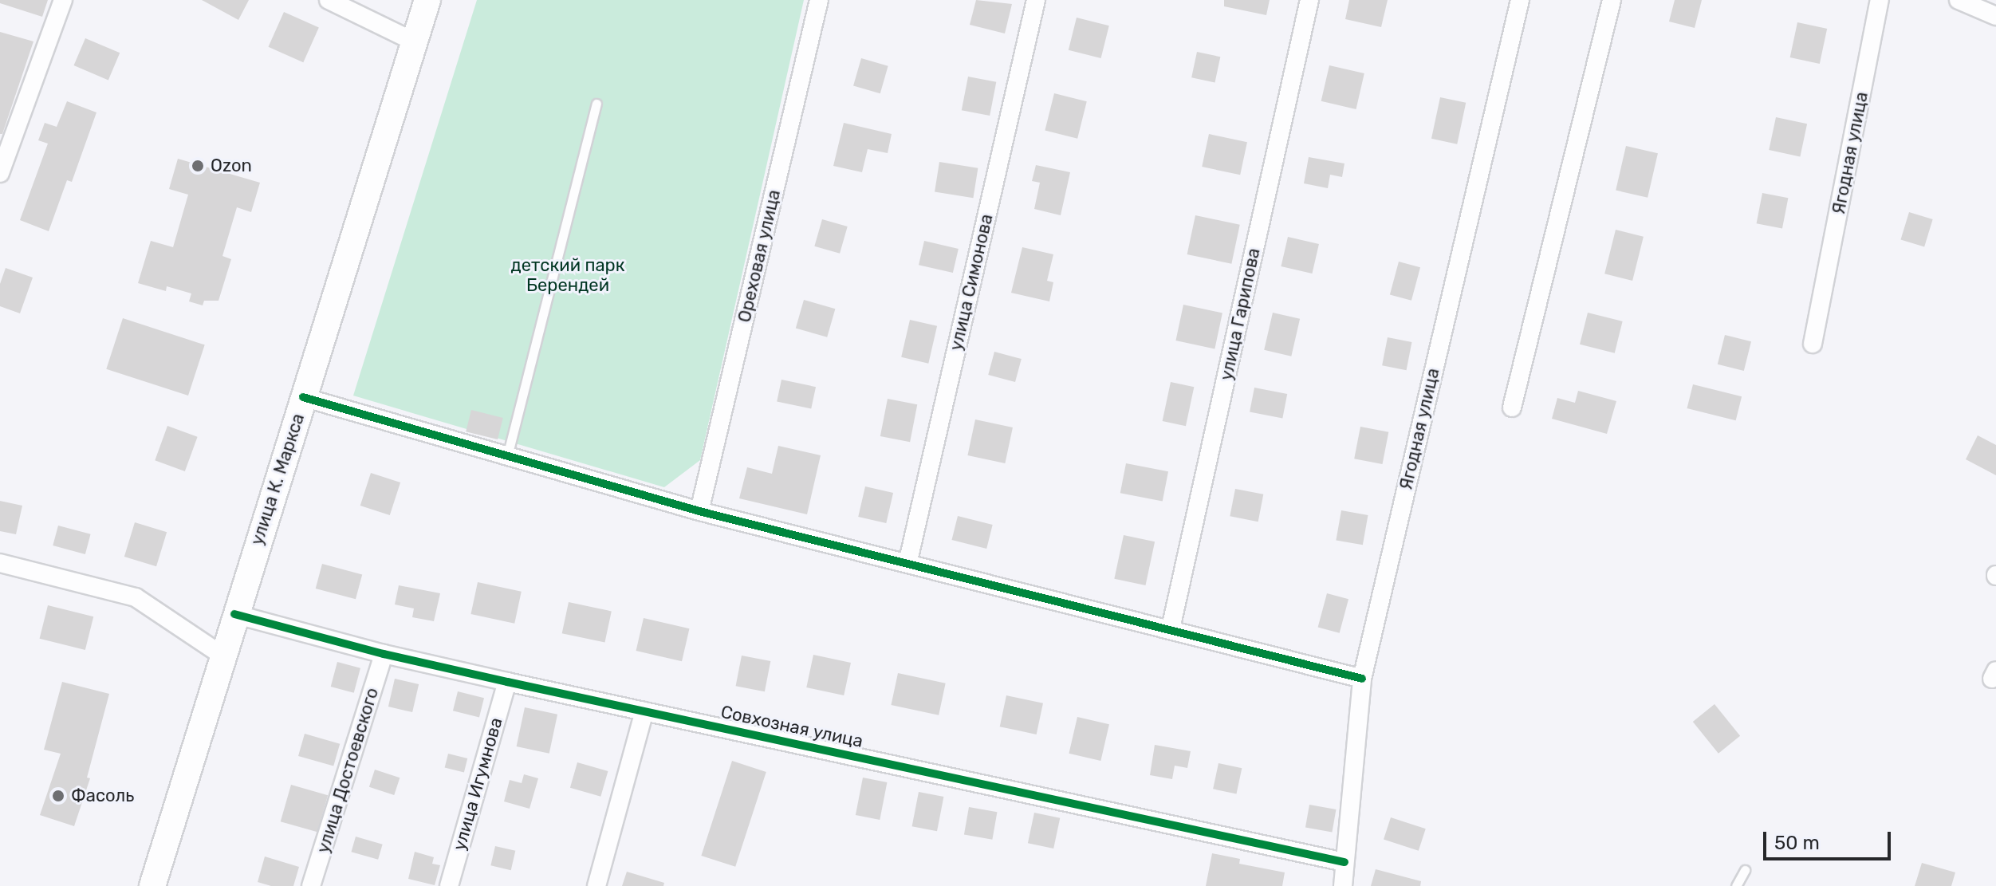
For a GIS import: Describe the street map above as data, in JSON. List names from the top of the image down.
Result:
{
  "streets": {
    "main road": ["улица К. Маркса"],
    "street": [
      "Ягодная улица",
      "Ореховая улица",
      "улица Симонова",
      "улица Гарипова",
      "Совхозная улица",
      "улица Достоевского",
      "улица Игумнова"
    ]
  },
  "crossings": [
    ["Ягодная улица", "Совхозная улица"],
    ["улица К. Маркса", "Совхозная улица"],
    ["Совхозная улица", "улица Достоевского"],
    ["Совхозная улица", "улица Игумнова"]
  ],
  "parks": ["детский парк Берендей"],
  "places": ["Ozon", "Фасоль"],
  "scale_bar": "50 m"
}
